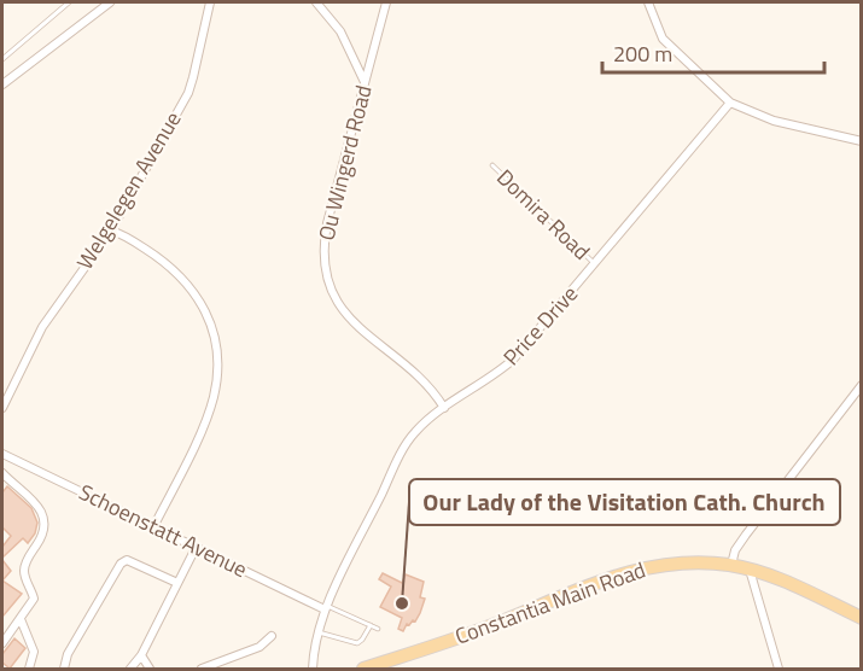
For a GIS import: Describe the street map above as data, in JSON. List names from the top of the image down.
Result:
{
  "streets": {
    "main road": ["Constantia Main Road"],
    "street": [
      "Ou Wingerd Road",
      "Welgelegen Avenue",
      "Price Drive",
      "Schoenstatt Avenue"
    ],
    "lane": ["Domira Road"]
  },
  "crossings": [
    ["Ou Wingerd Road", "Price Drive"],
    ["Domira Road", "Price Drive"],
    ["Price Drive", "Schoenstatt Avenue"]
  ],
  "places": ["Our Lady of the Visitation Cath. Church"],
  "scale_bar": "200 m"
}
